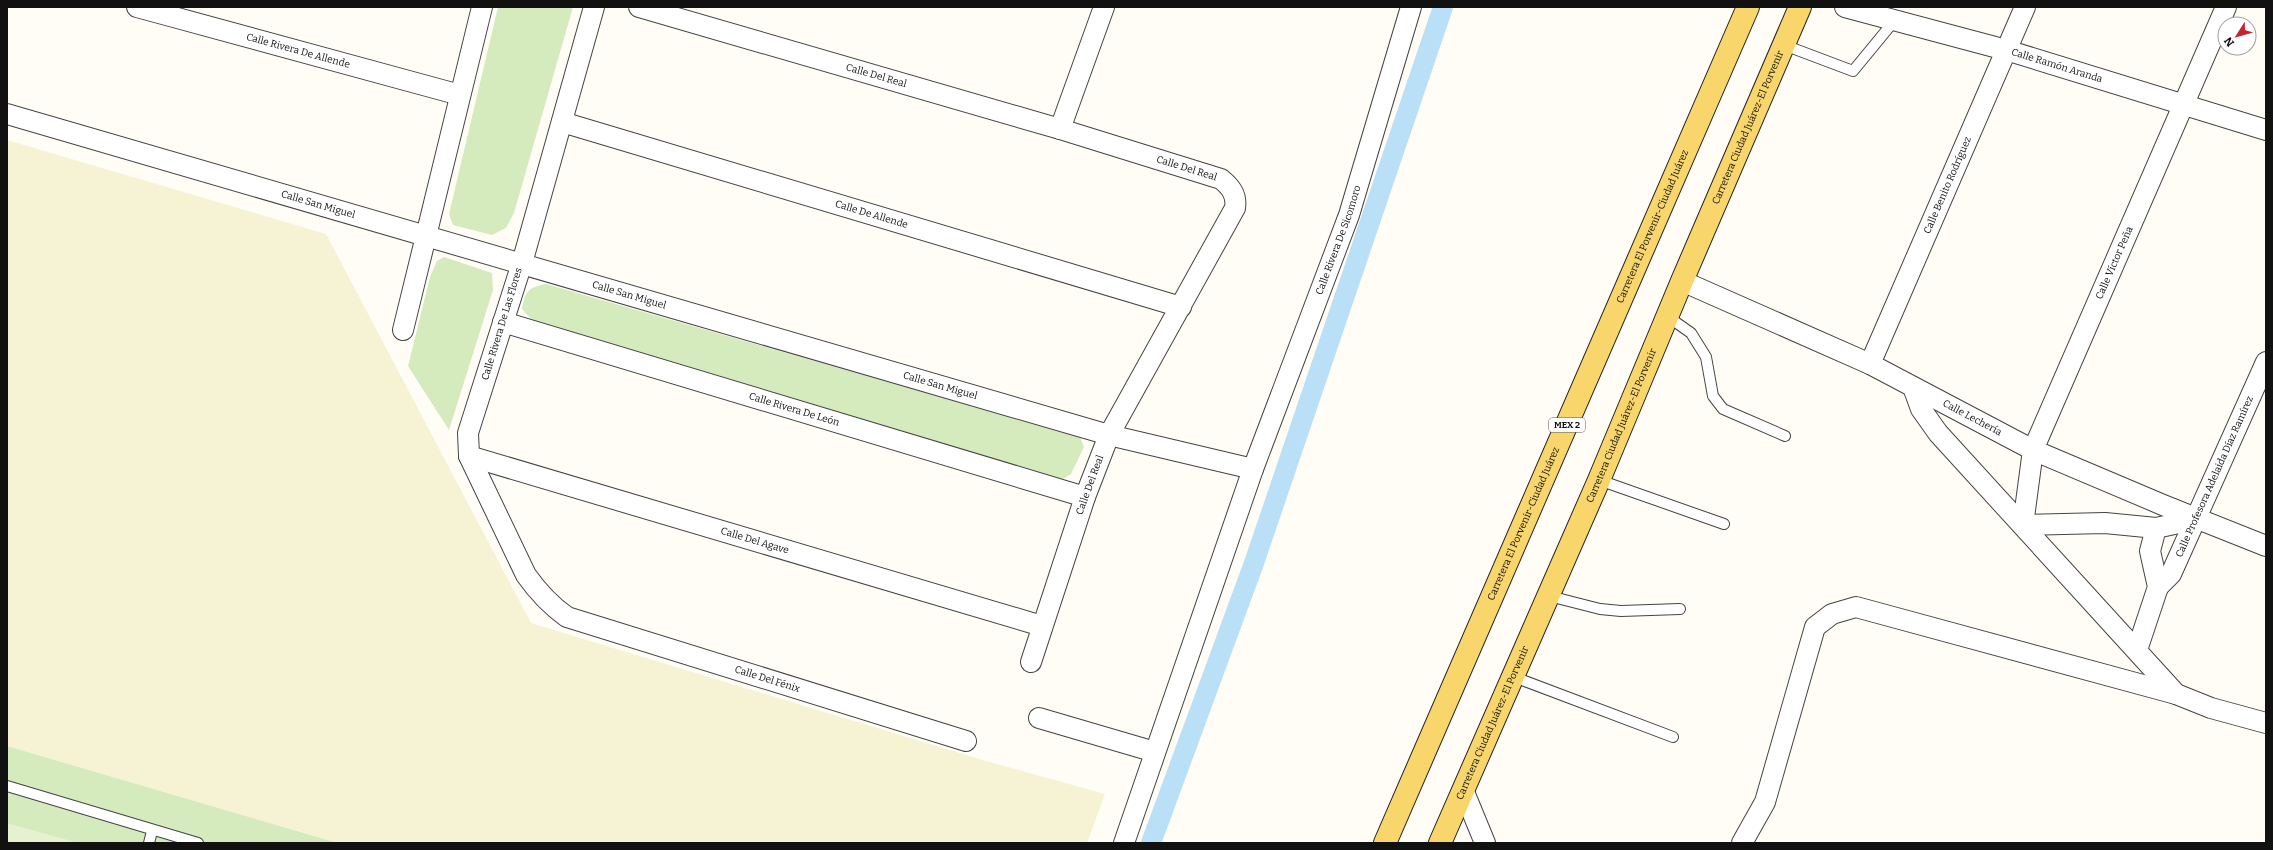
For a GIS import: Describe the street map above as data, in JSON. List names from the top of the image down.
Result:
{
  "streets": {
    "main road": ["Carretera Ciudad Juárez-El Porvenir", "Carretera El Porvenir-Ciudad Juárez", "MEX 2"],
    "street": [
      "Calle Rivera De Allende",
      "Calle Ramón Aranda",
      "Calle Del Real",
      "Calle Benito Rodríguez",
      "Calle San Miguel",
      "Calle De Allende",
      "Calle Rivera De Sicomoro",
      "Calle Víctor Peña",
      "Calle Rivera De Las Flores",
      "Calle Rivera De León",
      "Calle Lechería",
      "Calle Profesora Adelaida Díaz Ramírez",
      "Calle Del Agave",
      "Calle Del Fénix"
    ]
  },
  "crossings": [
    ["Calle Ramón Aranda", "Calle Benito Rodríguez"],
    ["Calle Ramón Aranda", "Calle Víctor Peña"],
    ["Calle Del Real", "Calle San Miguel"],
    ["Calle Del Real", "Calle De Allende"],
    ["Calle Del Real", "Calle Rivera De León"],
    ["Calle Del Real", "Calle Del Agave"],
    ["Carretera Ciudad Juárez-El Porvenir", "Calle Lechería"],
    ["Calle Benito Rodríguez", "Calle Lechería"],
    ["Calle San Miguel", "Calle Rivera De Sicomoro"],
    ["Calle San Miguel", "Calle Rivera De Las Flores"],
    ["Calle De Allende", "Calle Rivera De Las Flores"],
    ["Calle Víctor Peña", "Calle Lechería"],
    ["Calle Rivera De Las Flores", "Calle Rivera De León"],
    ["Calle Rivera De Las Flores", "Calle Del Agave"],
    ["Calle Rivera De Las Flores", "Calle Del Fénix"],
    ["Calle Lechería", "Calle Profesora Adelaida Díaz Ramírez"]
  ],
  "north": "bottom left"
}
